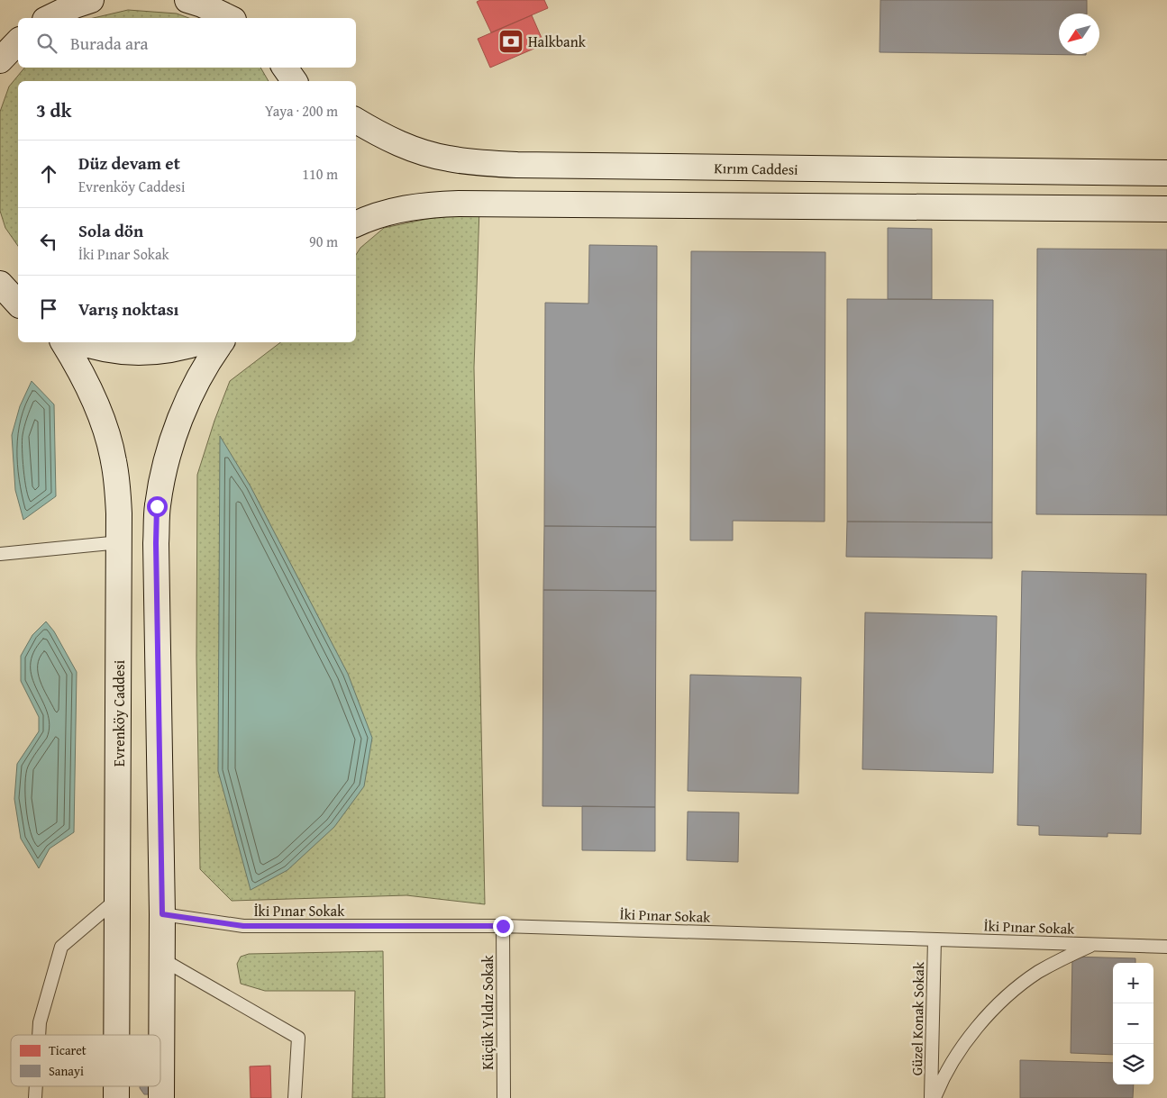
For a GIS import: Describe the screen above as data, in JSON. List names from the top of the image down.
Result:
{
  "streets": {
    "main road": ["Kırım Caddesi", "Evrenköy Caddesi"],
    "lane": ["İki Pınar Sokak", "Küçük Yıldız Sokak", "Güzel Konak Sokak"]
  },
  "crossings": [
    ["İki Pınar Sokak", "Küçük Yıldız Sokak"],
    ["İki Pınar Sokak", "Güzel Konak Sokak"]
  ],
  "places": {
    "bank": ["Halkbank"]
  },
  "legend": ["Ticaret", "Sanayi"],
  "north": "bottom left",
  "page": {
    "search": "Burada ara",
    "heading": ["3 dk", "Yaya · 200 m"],
    "list": [
      ["Düz devam et", "Evrenköy Caddesi", "110 m"],
      ["Sola dön", "İki Pınar Sokak", "90 m"],
      "Varış noktası"
    ],
    "map_buttons": ["+", "−"]
  }
}
